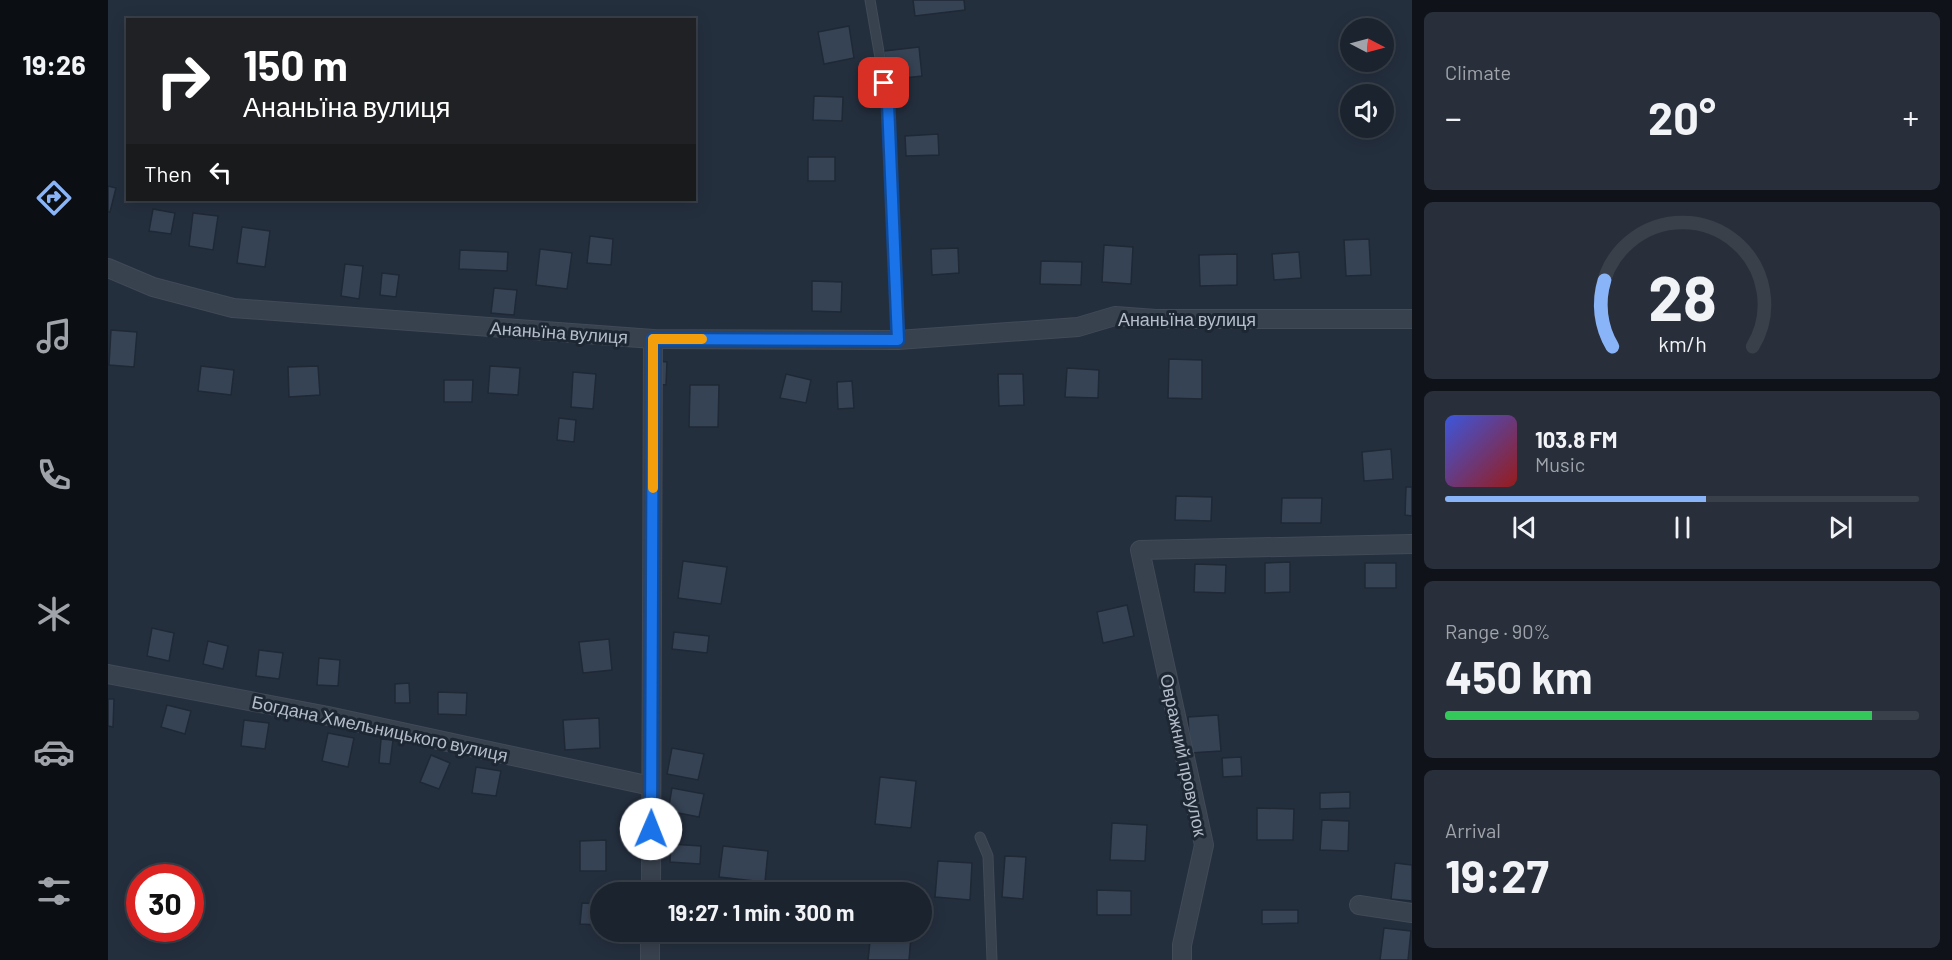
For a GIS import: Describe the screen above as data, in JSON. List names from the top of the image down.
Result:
{
  "streets": {
    "street": ["Ананьїна вулиця", "Богдана Хмельницького вулиця", "Овражний провулок"]
  },
  "north": "right",
  "page": {
    "tabs": "19:26",
    "tile": [
      "Climate",
      ["Range · 90%", "450 km"],
      ["Arrival", "19:27"]
    ],
    "turn": ["150 m", "Ананьїна вулиця"],
    "heat": ["−", "20°", "+"],
    "then": "Then",
    "song": ["103.8 FM", "Music"],
    "limit": "30",
    "trip": "19:27 · 1 min · 300 m",
    "gauge": ["28", "km/h"]
  }
}
